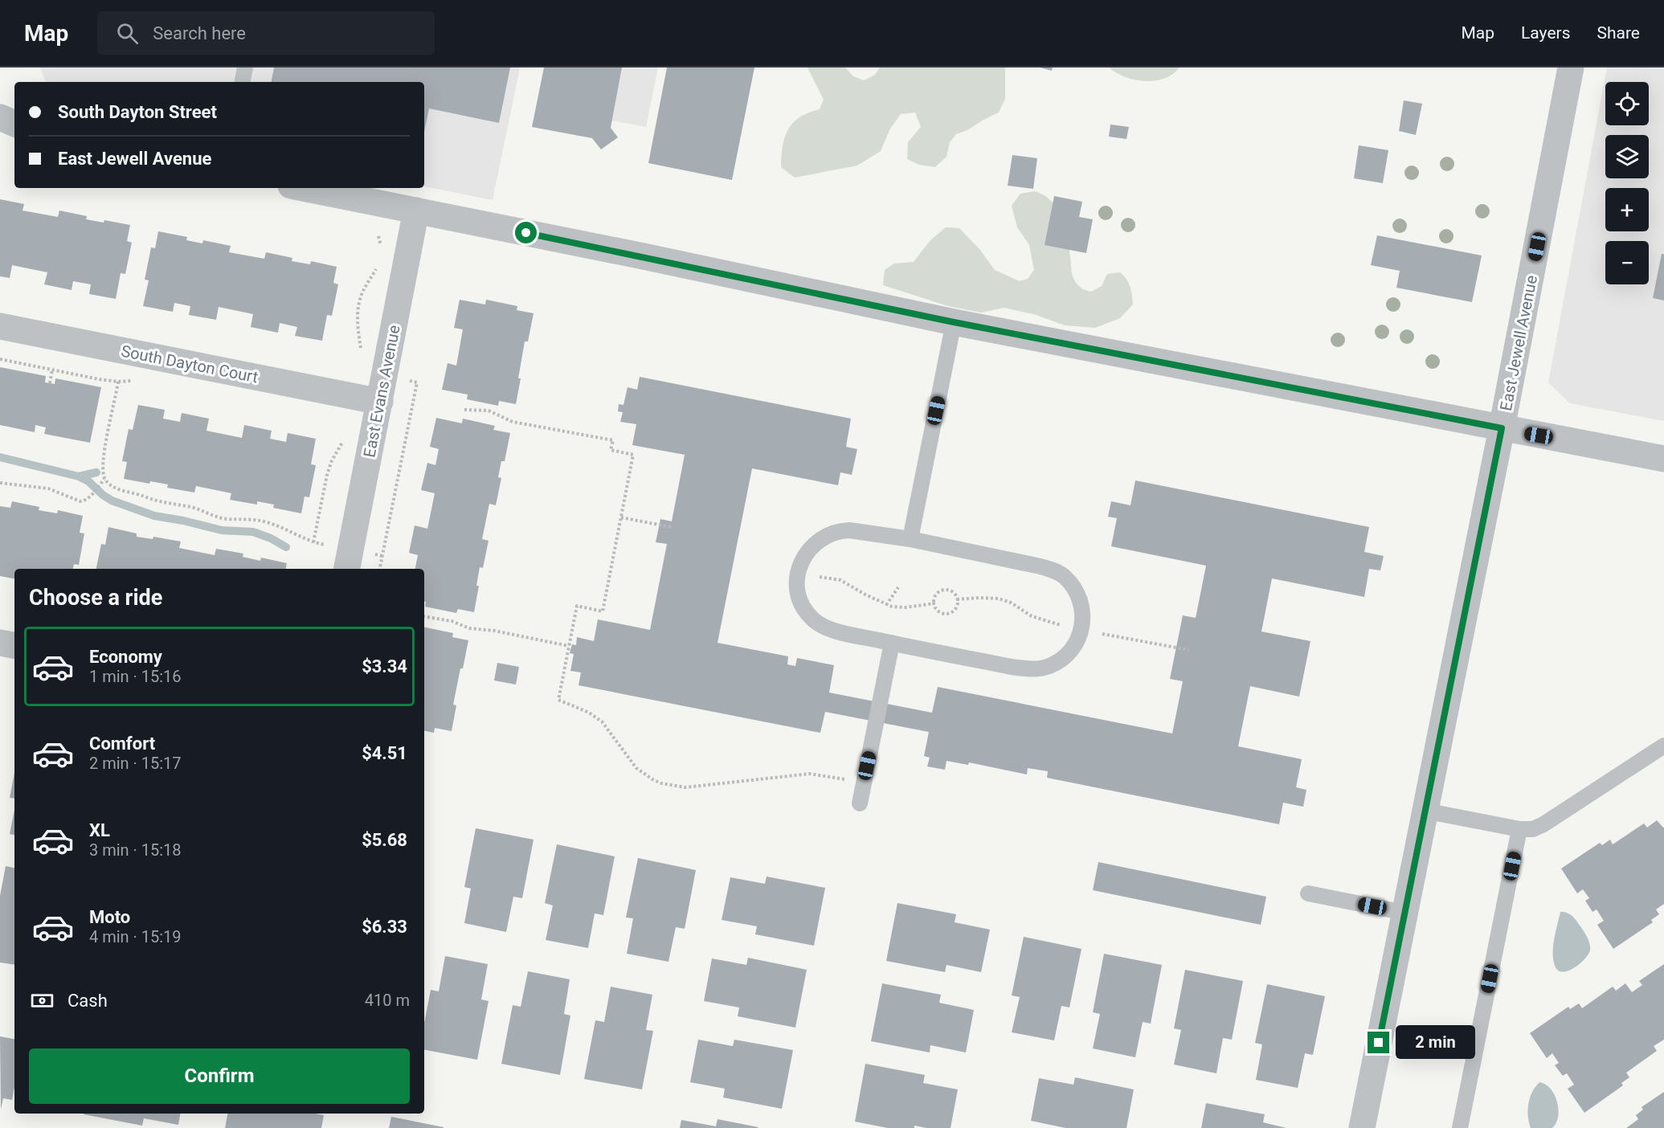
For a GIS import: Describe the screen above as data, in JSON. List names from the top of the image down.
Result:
{
  "streets": {
    "street": ["East Jewell Avenue", "South Dayton Court", "East Evans Avenue"]
  },
  "crossings": [
    ["South Dayton Court", "East Evans Avenue"]
  ],
  "page": {
    "header": "Map",
    "search": "Search here",
    "nav": ["Map", "Layers", "Share"],
    "map_buttons": ["+", "−"],
    "banner": ["South Dayton Street", "East Jewell Avenue"],
    "heading": "Choose a ride",
    "list": [
      {
        "name": "Economy",
        "note": "1 min · 15:16",
        "value": "$3.34"
      },
      {
        "name": "Comfort",
        "note": "2 min · 15:17",
        "value": "$4.51"
      },
      {
        "name": "XL",
        "note": "3 min · 15:18",
        "value": "$5.68"
      },
      {
        "name": "Moto",
        "note": "4 min · 15:19",
        "value": "$6.33"
      }
    ],
    "pay": ["Cash", "410 m"],
    "bubble": "2 min",
    "buttons": "Confirm"
  }
}
